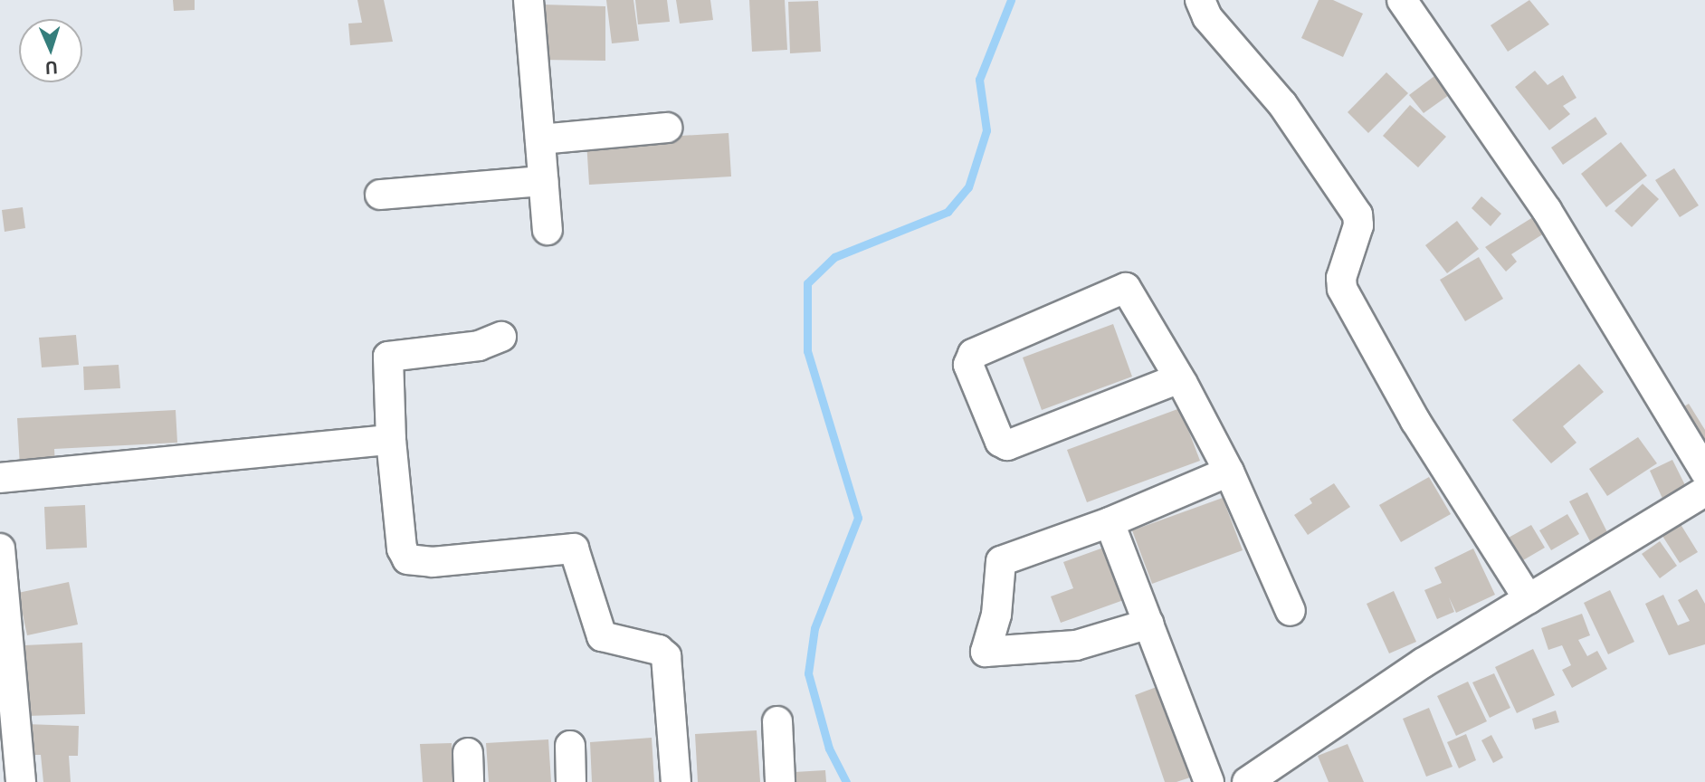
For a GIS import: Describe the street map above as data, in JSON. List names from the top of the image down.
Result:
{
  "north": "bottom"
}
